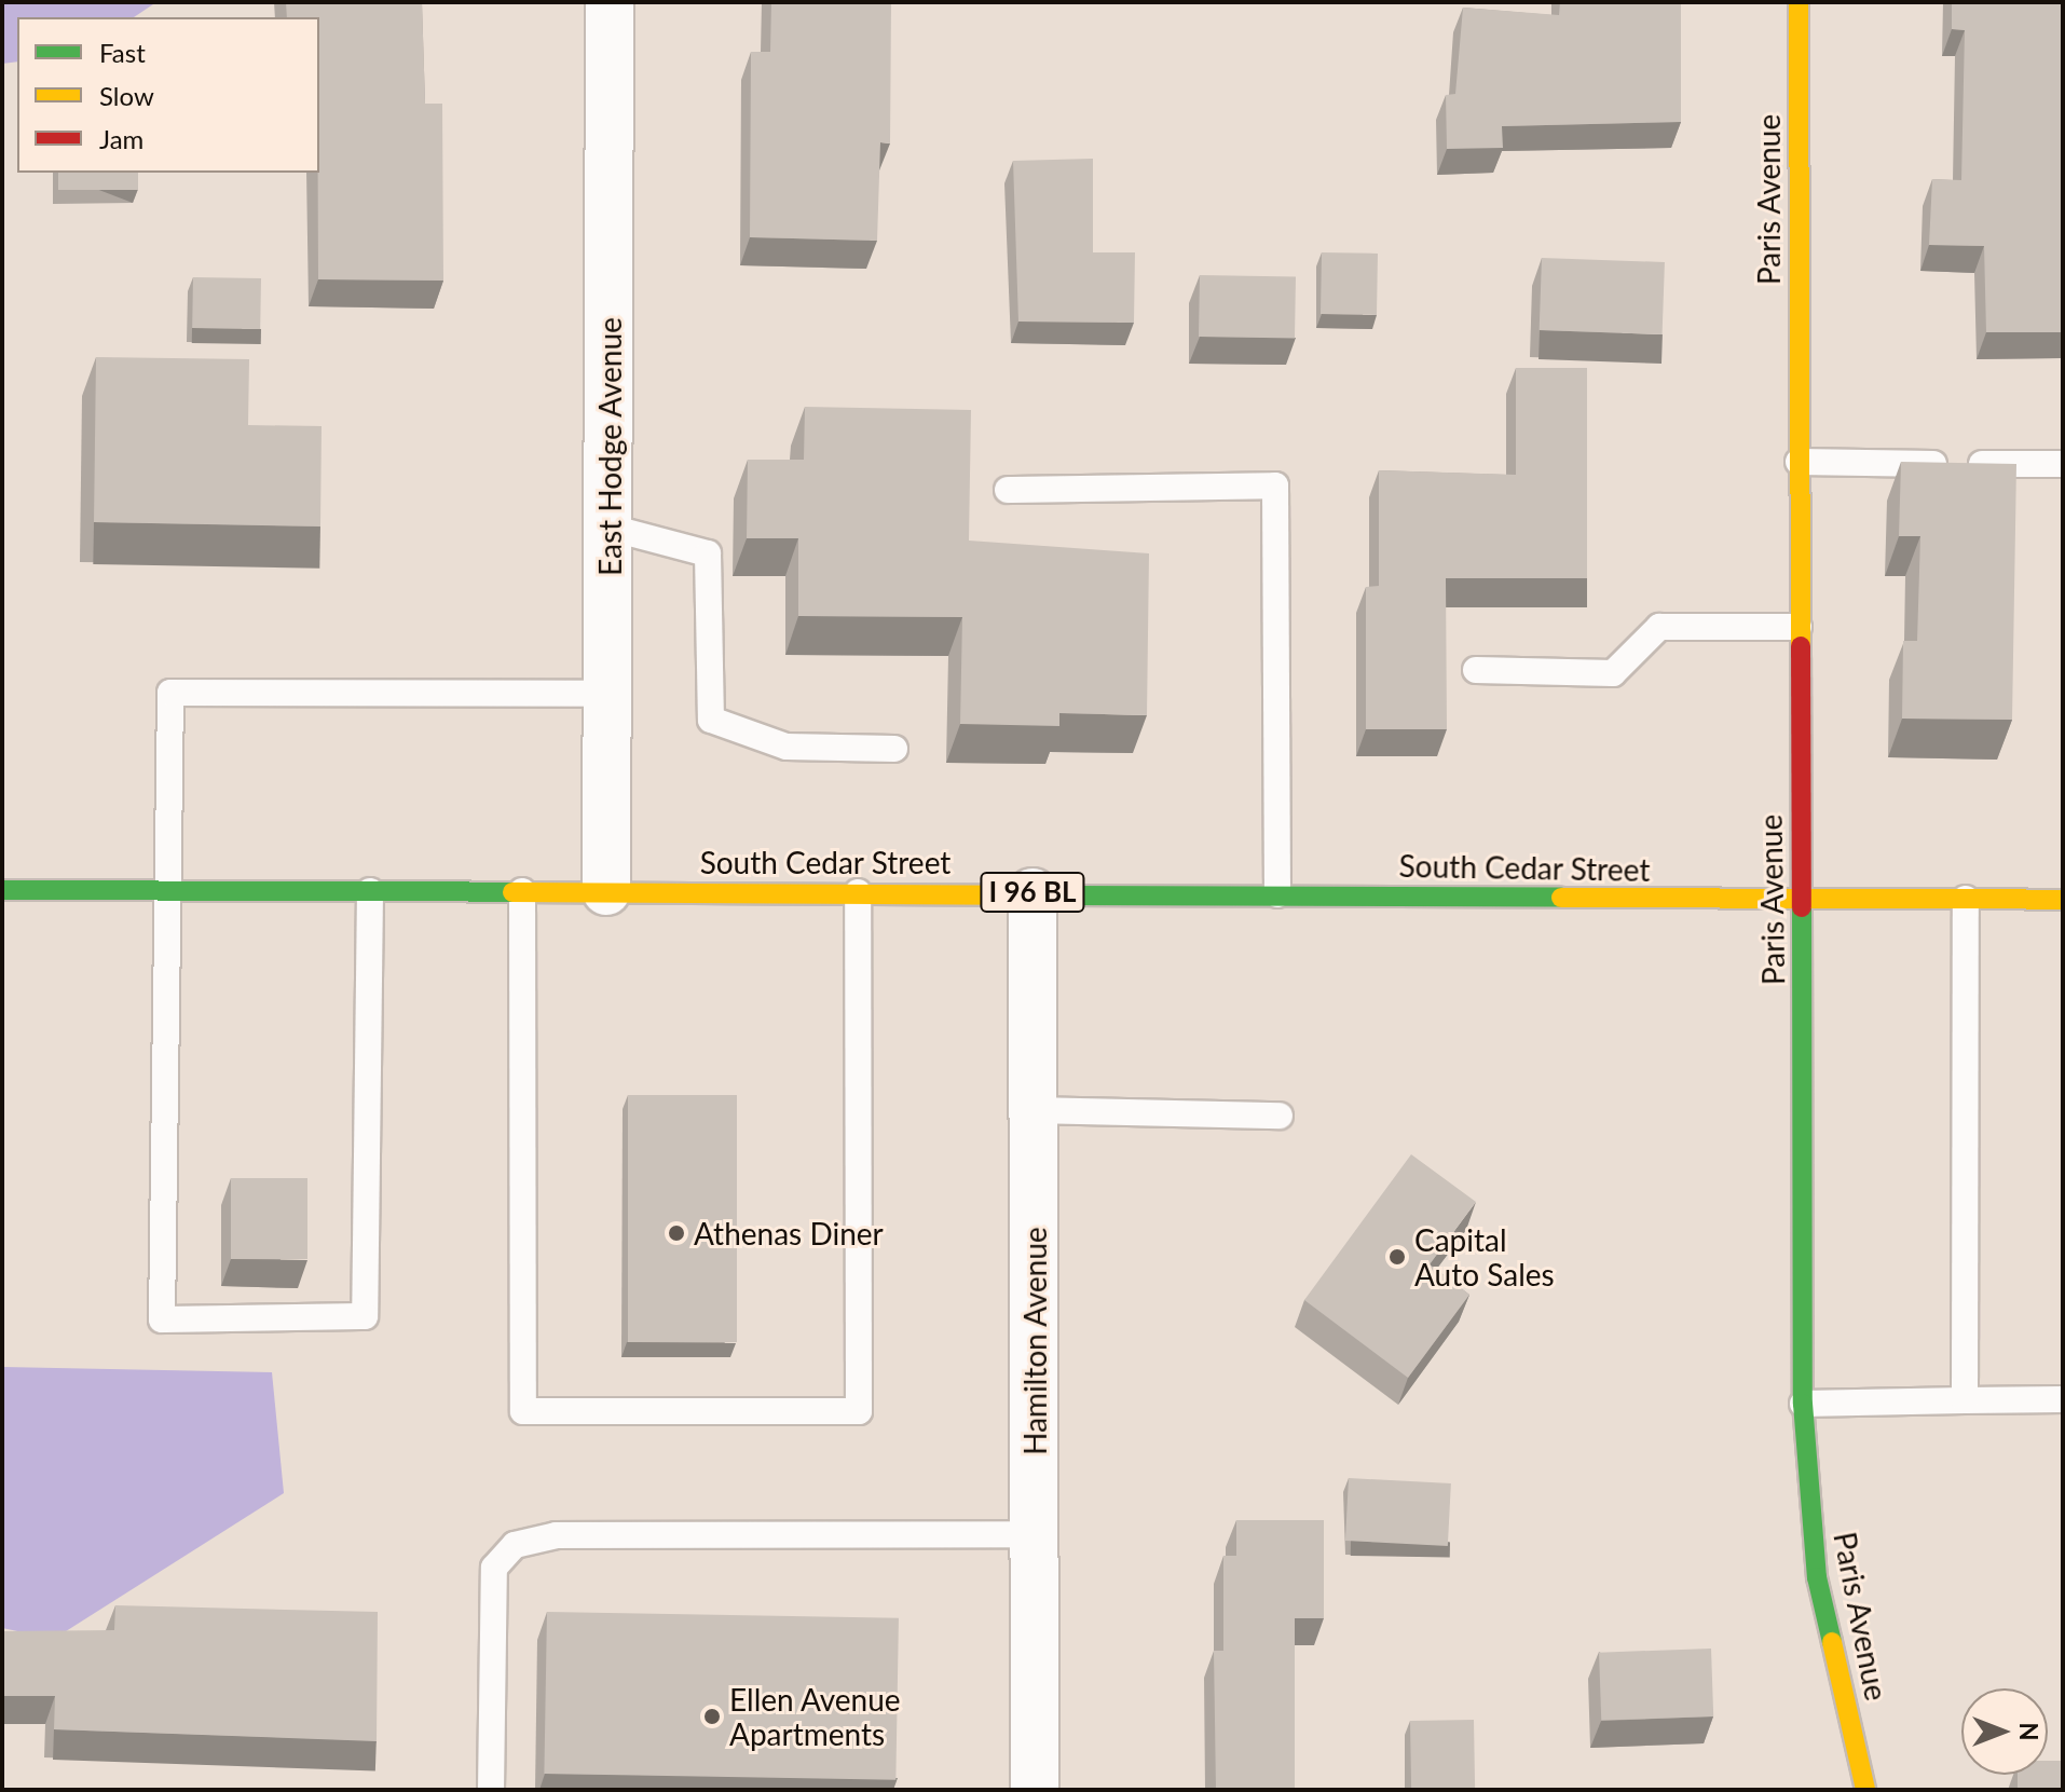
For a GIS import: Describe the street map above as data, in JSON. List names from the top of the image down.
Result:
{
  "streets": {
    "main road": ["Paris Avenue", "South Cedar Street", "I 96 BL"],
    "street": ["East Hodge Avenue", "Hamilton Avenue"]
  },
  "crossings": [
    ["Paris Avenue", "South Cedar Street"],
    ["East Hodge Avenue", "South Cedar Street"],
    ["South Cedar Street", "Hamilton Avenue"]
  ],
  "places": ["Athenas Diner", "Capital Auto Sales", "Ellen Avenue Apartments"],
  "legend": ["Fast", "Slow", "Jam"],
  "north": "right"
}
